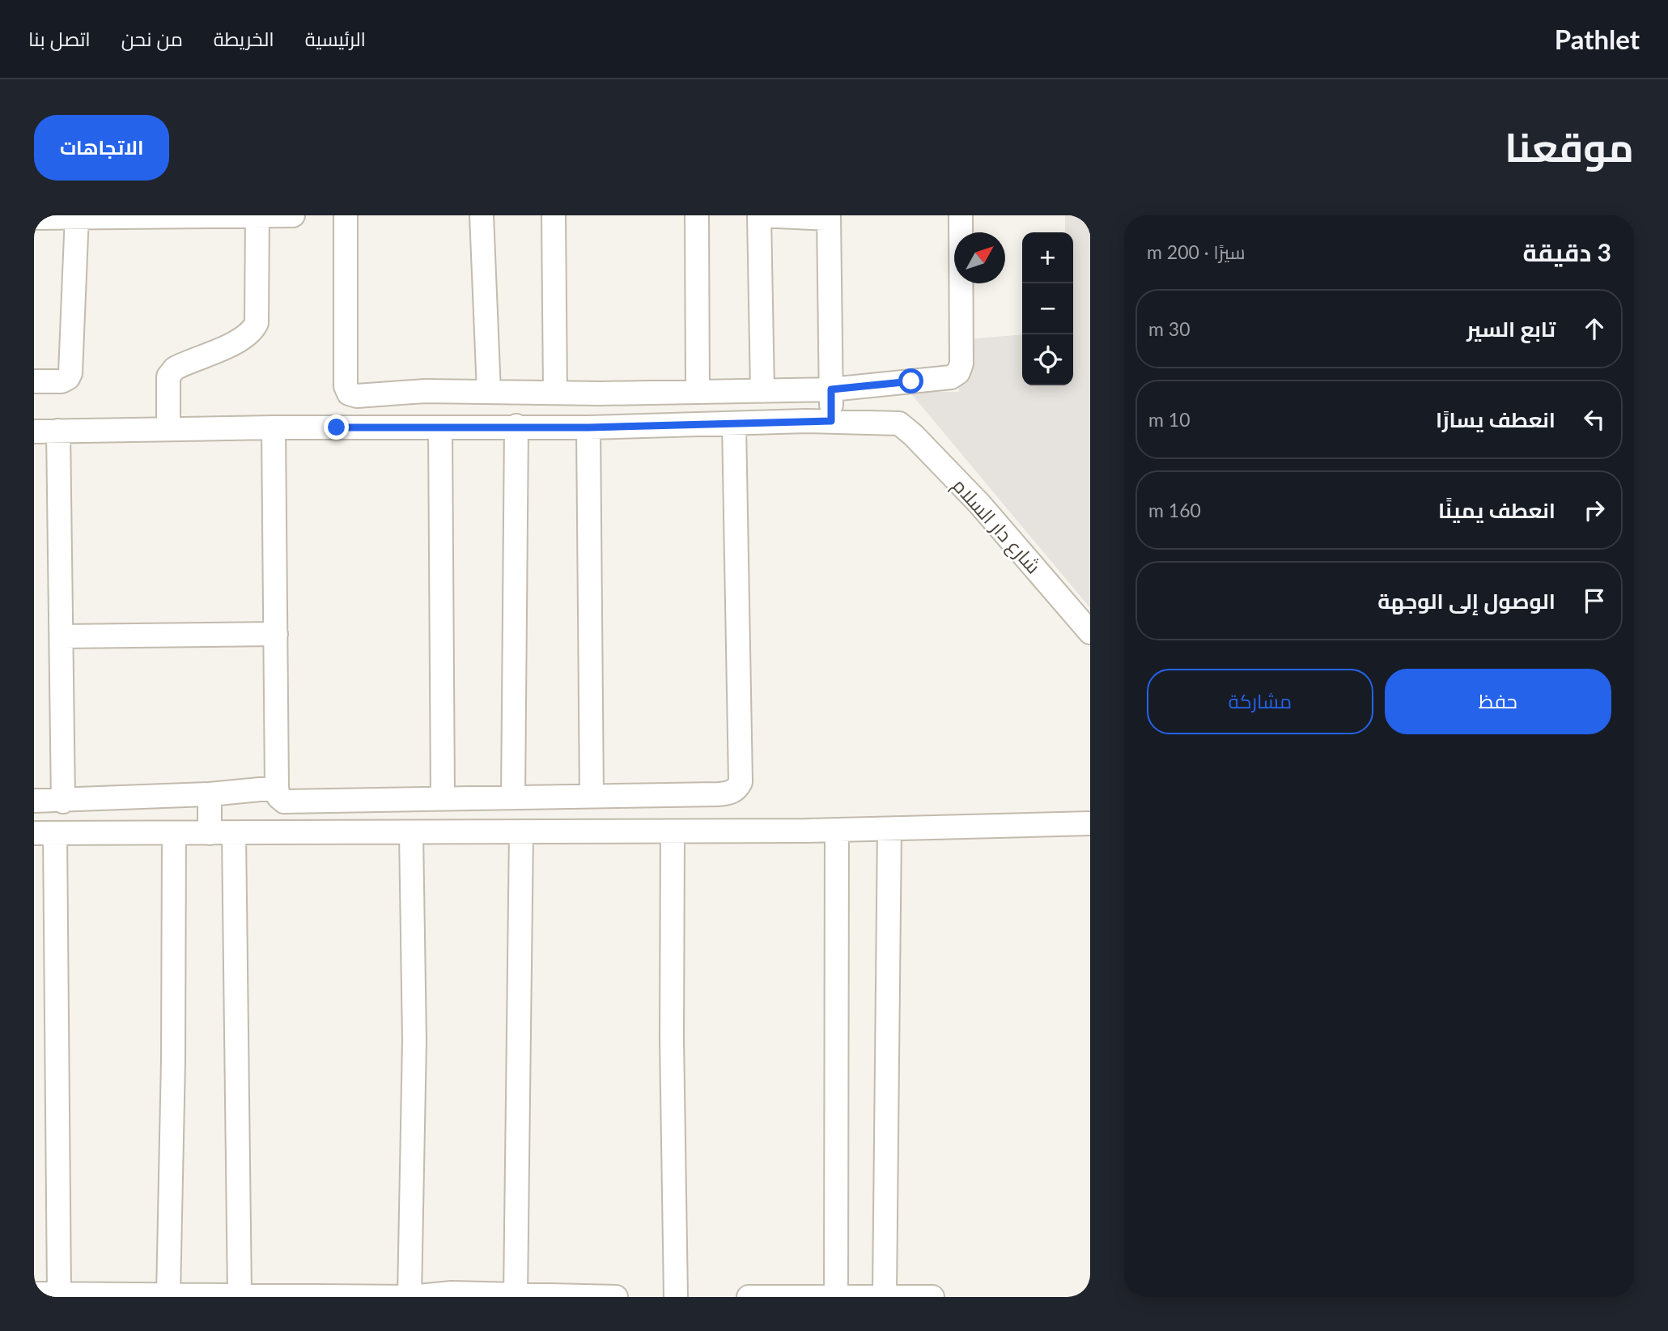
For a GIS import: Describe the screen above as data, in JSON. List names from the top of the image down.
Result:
{
  "streets": {
    "street": ["شارع دار السلام"]
  },
  "north": "top right",
  "page": {
    "header": "Pathlet",
    "nav": [
      "الرئيسية",
      "الخريطة",
      "من نحن",
      "اتصل بنا"
    ],
    "title": "موقعنا",
    "buttons": [
      "الاتجاهات",
      ["حفظ", "مشاركة"]
    ],
    "heading": ["3 دقيقة", "سيرًا · 200 m"],
    "map_buttons": ["+", "−"],
    "list": [
      ["تابع السير", "30 m"],
      ["انعطف يسارًا", "10 m"],
      ["انعطف يمينًا", "160 m"],
      "الوصول إلى الوجهة"
    ]
  }
}
